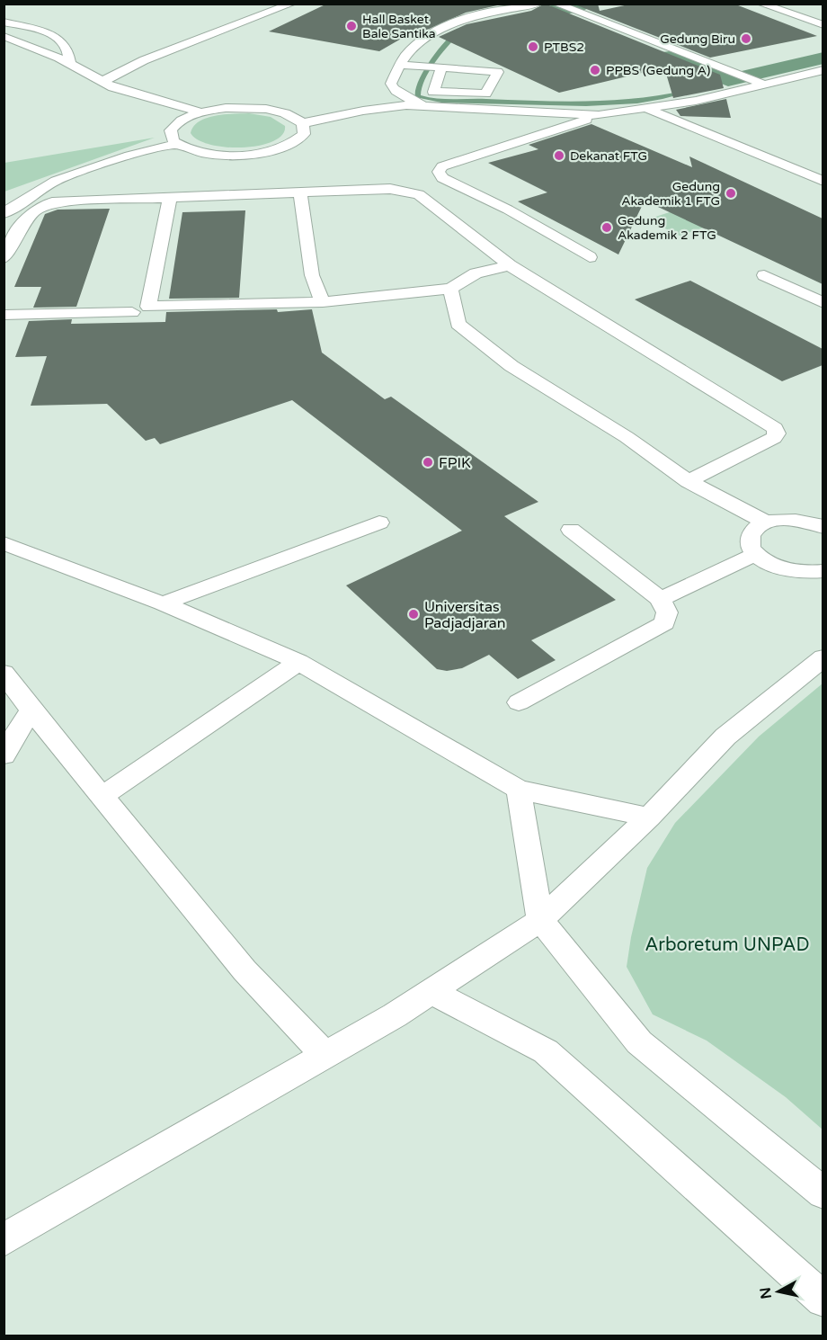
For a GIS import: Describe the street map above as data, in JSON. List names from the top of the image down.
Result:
{
  "parks": ["Arboretum UNPAD"],
  "places": [
    "Hall Basket Bale Santika",
    "Gedung Biru",
    "PTBS2",
    "PPBS (Gedung A)",
    "Dekanat FTG",
    "Gedung Akademik 1 FTG",
    "Gedung Akademik 2 FTG",
    "FPIK",
    "Universitas Padjadjaran"
  ],
  "north": "left"
}
